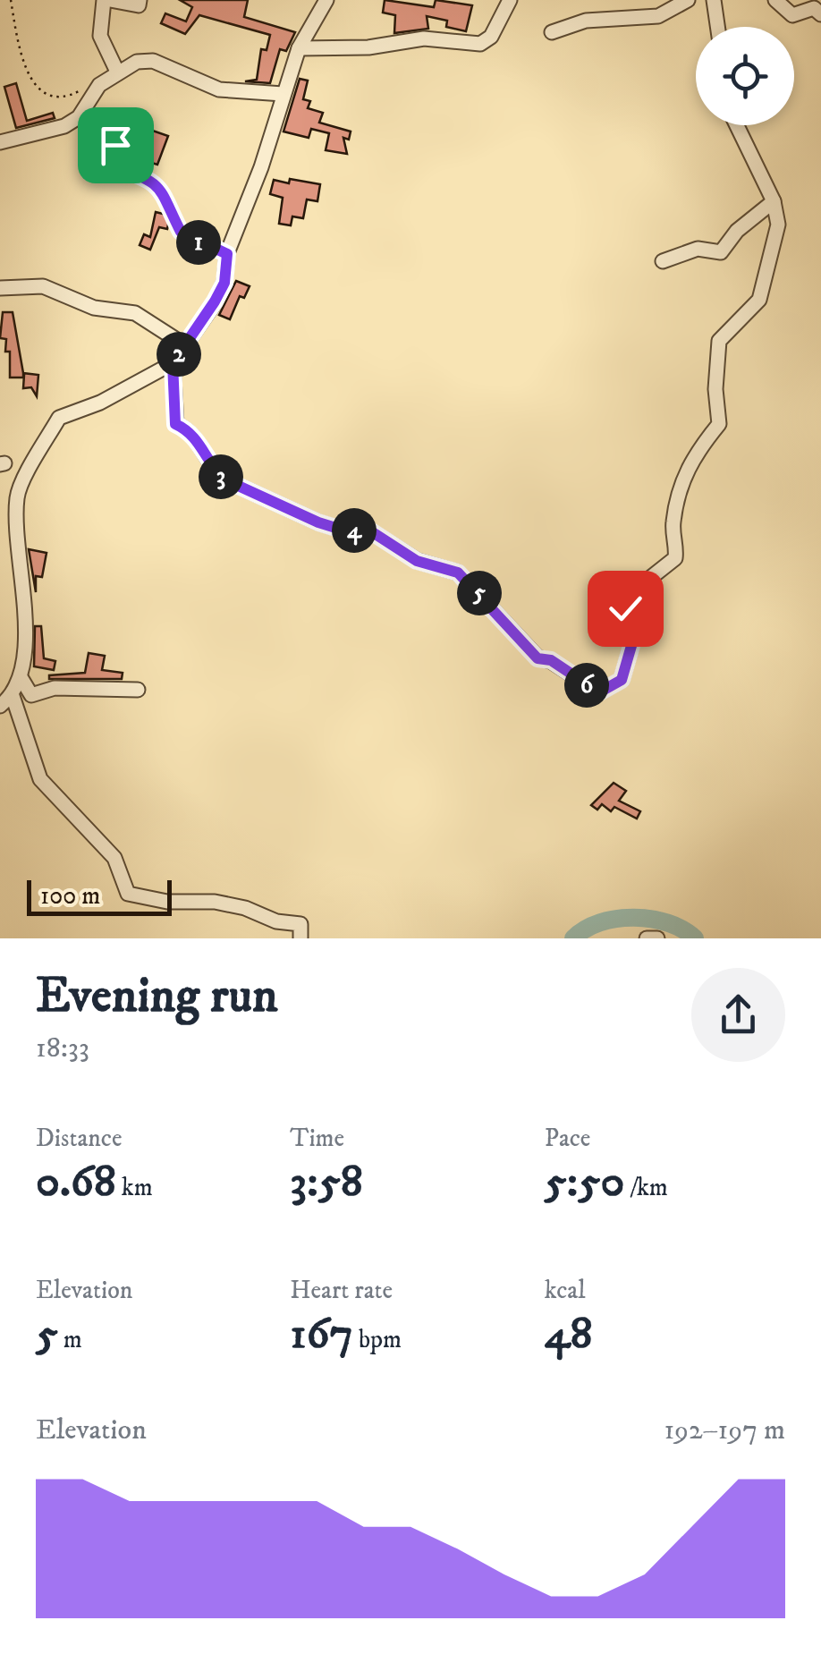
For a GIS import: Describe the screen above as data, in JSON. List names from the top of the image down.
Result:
{
  "scale_bar": "100 m",
  "page": {
    "pins": [
      "1",
      "2",
      "3",
      "4",
      "5",
      "6"
    ],
    "scale": "100 m",
    "heading": ["Evening run", "18:33"],
    "stats": [
      ["Distance", "0.68 km"],
      ["Time", "3:58"],
      ["Pace", "5:50 /km"],
      ["Elevation", "5 m"],
      ["Heart rate", "167 bpm"],
      ["kcal", "48"]
    ],
    "chart": ["Elevation", "192–197 m"]
  }
}
